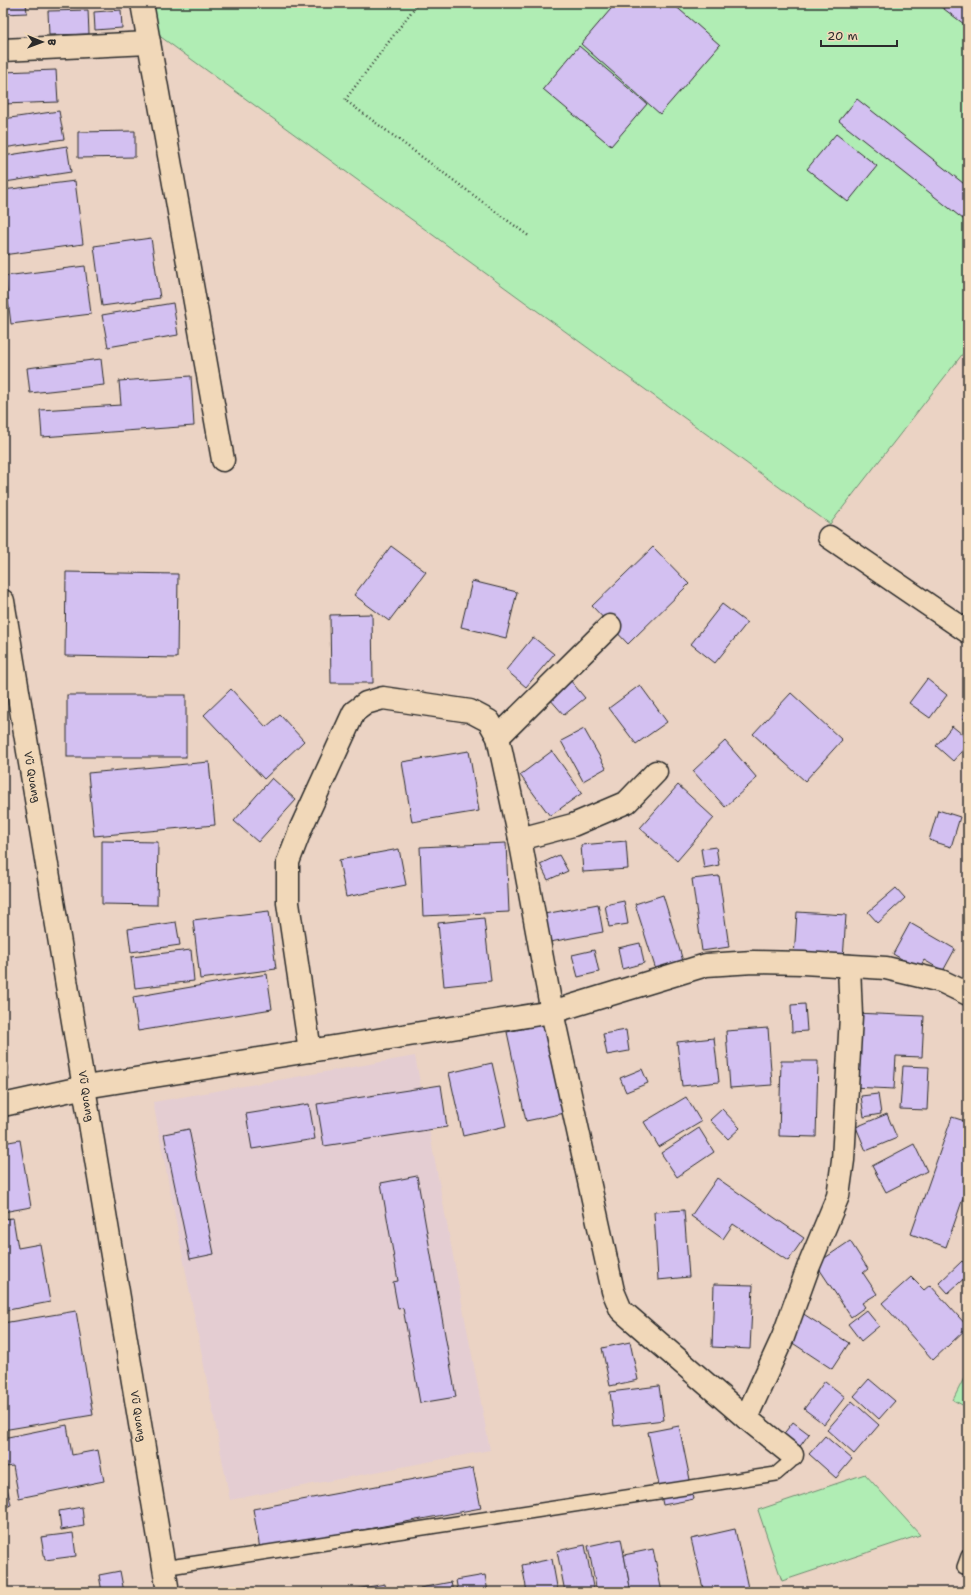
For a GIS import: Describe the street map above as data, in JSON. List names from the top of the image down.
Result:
{
  "streets": {
    "street": ["Vũ Quang"]
  },
  "scale_bar": "20 m",
  "north": "right"
}
